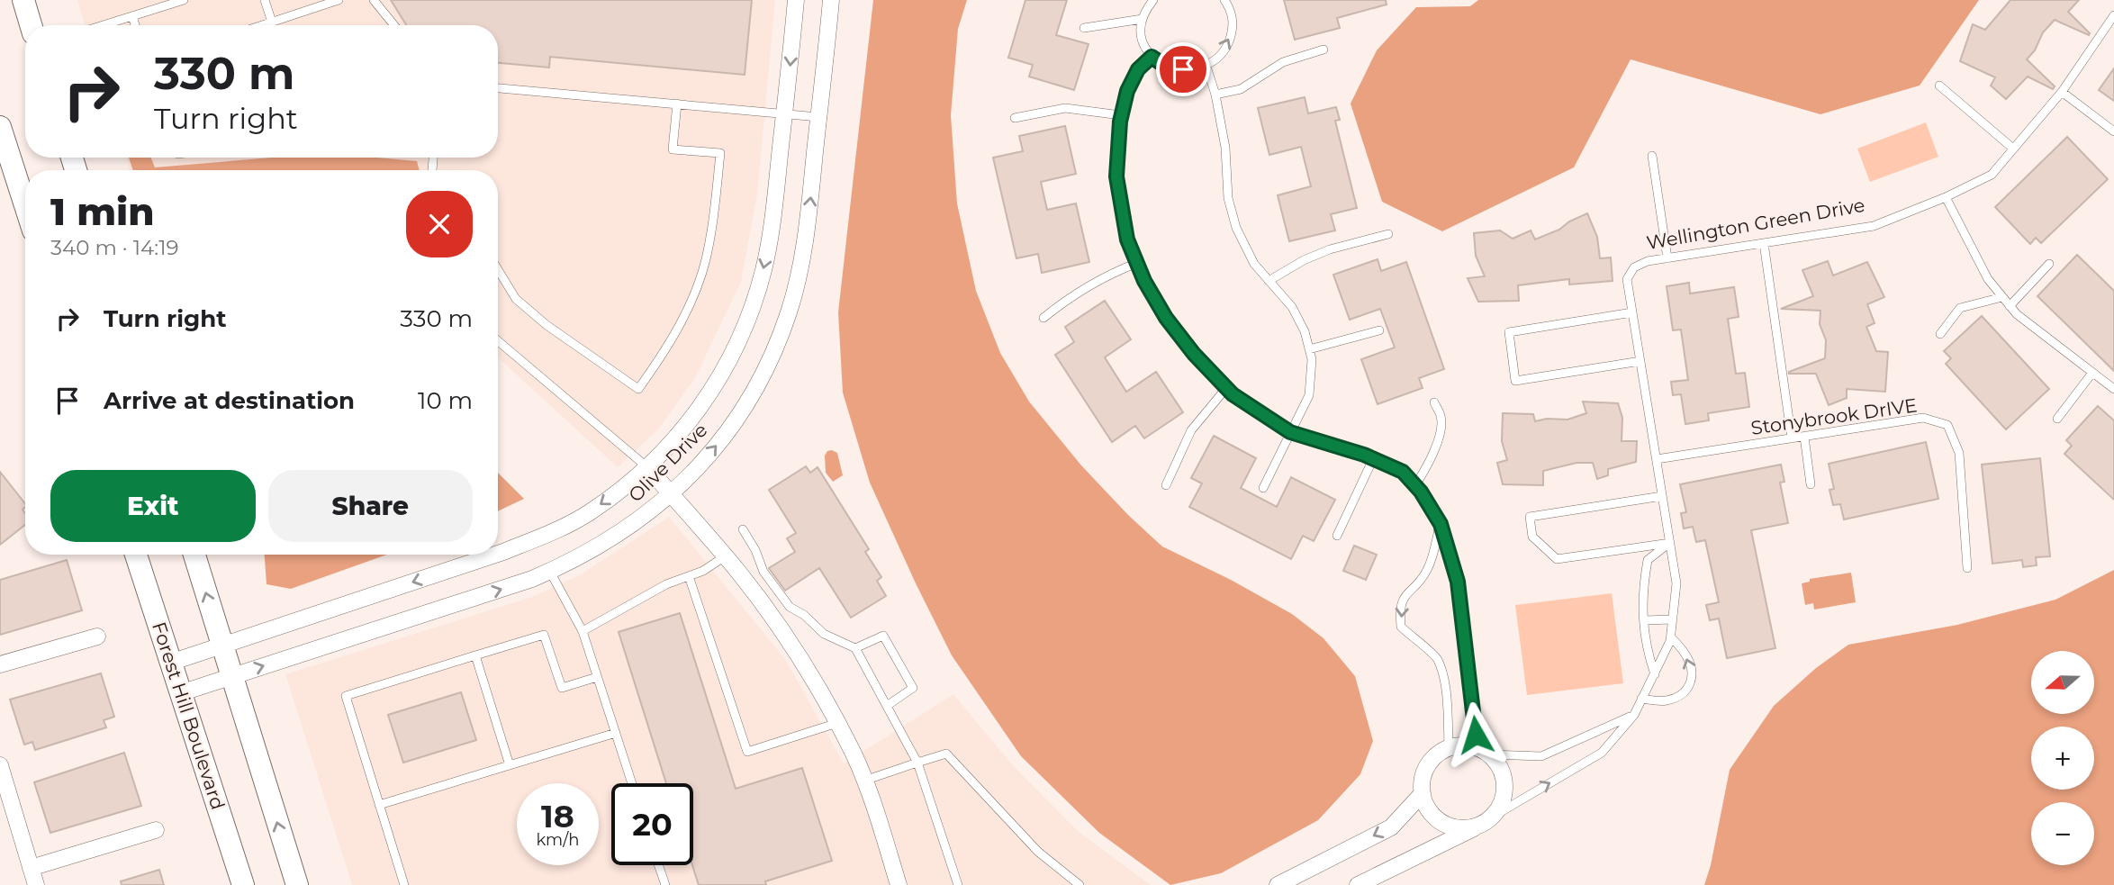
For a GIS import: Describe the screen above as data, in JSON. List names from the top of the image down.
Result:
{
  "streets": {
    "main road": ["Forest Hill Boulevard"],
    "street": ["Wellington Green Drive", "Olive Drive"],
    "lane": ["Stonybrook DrIVE"]
  },
  "crossings": [
    ["Wellington Green Drive", "Stonybrook DrIVE"],
    ["Olive Drive", "Forest Hill Boulevard"]
  ],
  "north": "left",
  "page": {
    "turn": ["330 m", "Turn right"],
    "heading": ["1 min", "340 m · 14:19"],
    "list": [
      {
        "name": "Turn right",
        "value": "330 m"
      },
      {
        "name": "Arrive at destination",
        "value": "10 m"
      }
    ],
    "buttons": ["Exit", "Share"],
    "map_buttons": ["+", "−"],
    "speed": "18 km/h",
    "limit": "20"
  }
}
